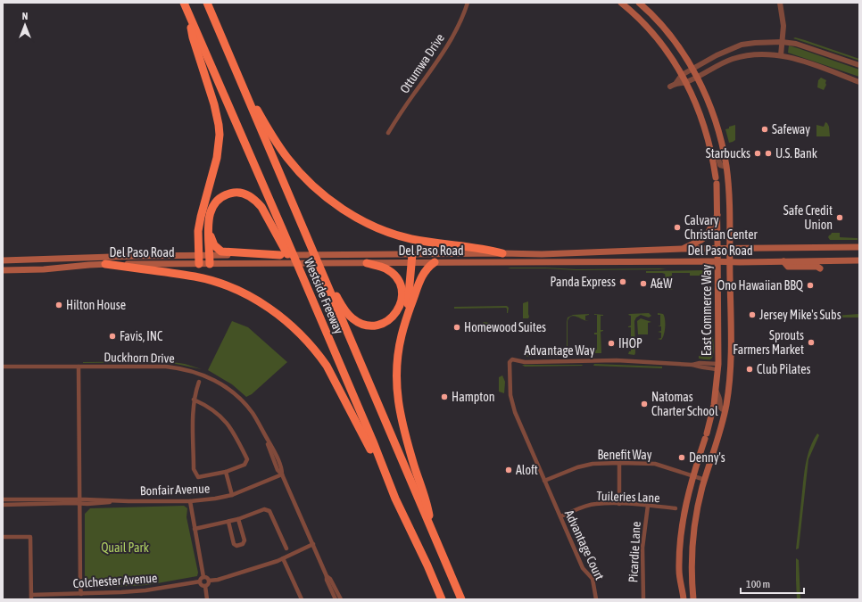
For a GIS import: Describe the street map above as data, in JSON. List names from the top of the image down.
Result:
{
  "streets": {
    "highway": ["Westside Freeway"],
    "main road": ["Del Paso Road", "East Commerce Way"],
    "street": [
      "Ottumwa Drive",
      "Advantage Way",
      "Duckhorn Drive",
      "Benefit Way",
      "Bonfair Avenue",
      "Tuileries Lane",
      "Advantage Court",
      "Picardie Lane",
      "Colchester Avenue"
    ]
  },
  "crossings": [
    ["Del Paso Road", "East Commerce Way"],
    ["East Commerce Way", "Advantage Way"],
    ["East Commerce Way", "Benefit Way"],
    ["Advantage Way", "Benefit Way"],
    ["Advantage Way", "Advantage Court"],
    ["Duckhorn Drive", "Bonfair Avenue"],
    ["Benefit Way", "Advantage Court"],
    ["Tuileries Lane", "Advantage Court"],
    ["Tuileries Lane", "Picardie Lane"]
  ],
  "parks": ["Quail Park"],
  "places": [
    "Safeway",
    "Starbucks",
    "U.S. Bank",
    "Safe Credit Union",
    "Calvary Christian Center",
    "Panda Express",
    "A&W",
    "Ono Hawaiian BBQ",
    "Hilton House",
    "Jersey Mike's Subs",
    "Homewood Suites",
    "Favis, INC",
    "Sprouts Farmers Market",
    "IHOP",
    "Club Pilates",
    "Hampton",
    "Natomas Charter School",
    "Denny's",
    "Aloft"
  ],
  "scale_bar": "100 m",
  "north": "top"
}
